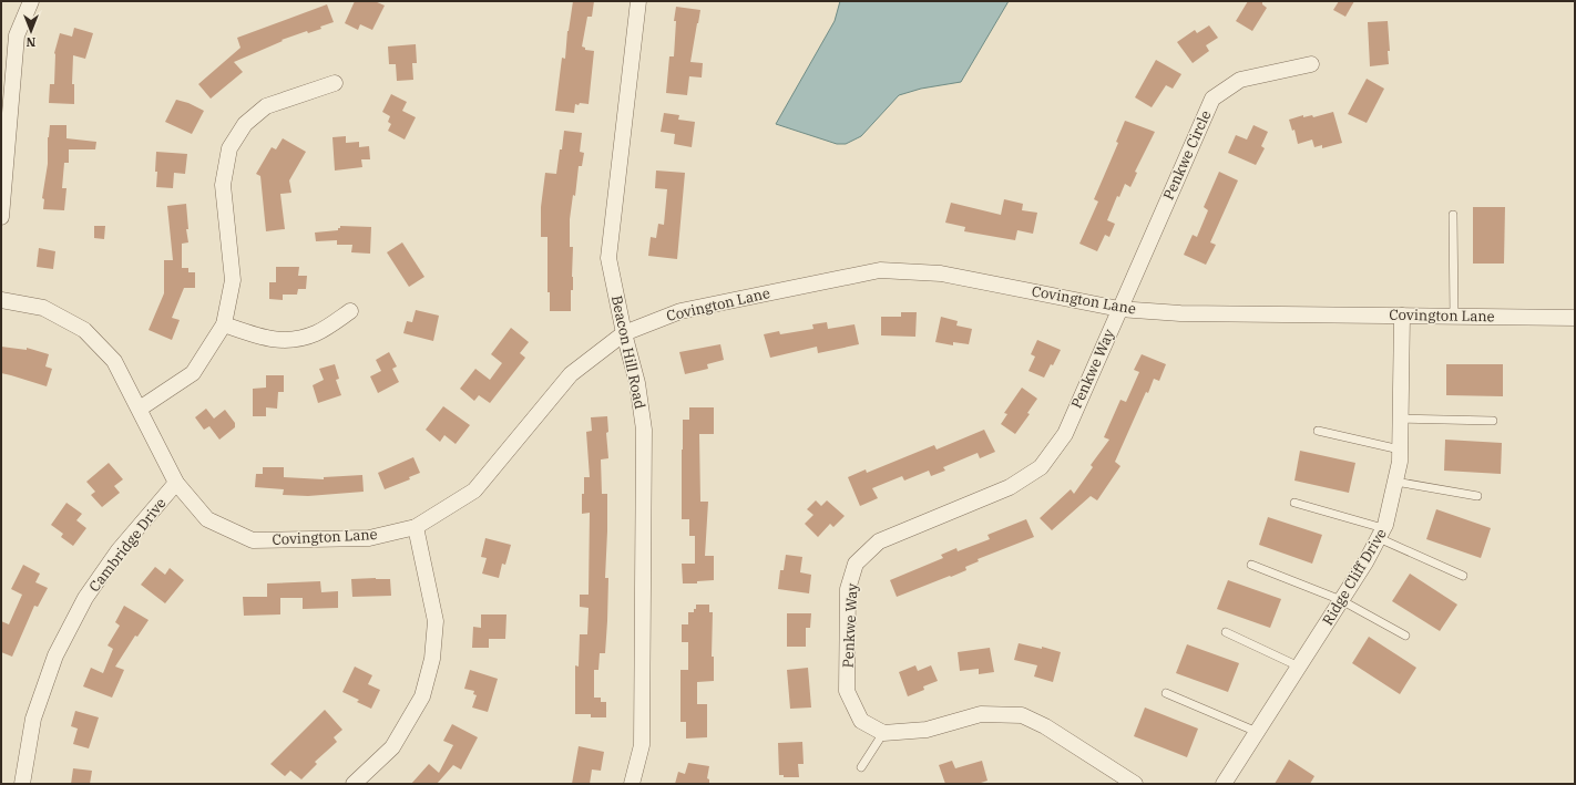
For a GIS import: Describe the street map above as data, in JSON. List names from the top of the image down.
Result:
{
  "streets": {
    "street": [
      "Penkwe Circle",
      "Covington Lane",
      "Beacon Hill Road",
      "Penkwe Way",
      "Cambridge Drive",
      "Ridge Cliff Drive"
    ]
  },
  "crossings": [
    ["Penkwe Circle", "Covington Lane"],
    ["Penkwe Circle", "Penkwe Way"],
    ["Covington Lane", "Beacon Hill Road"],
    ["Covington Lane", "Penkwe Way"],
    ["Covington Lane", "Cambridge Drive"],
    ["Covington Lane", "Ridge Cliff Drive"]
  ],
  "north": "bottom"
}
